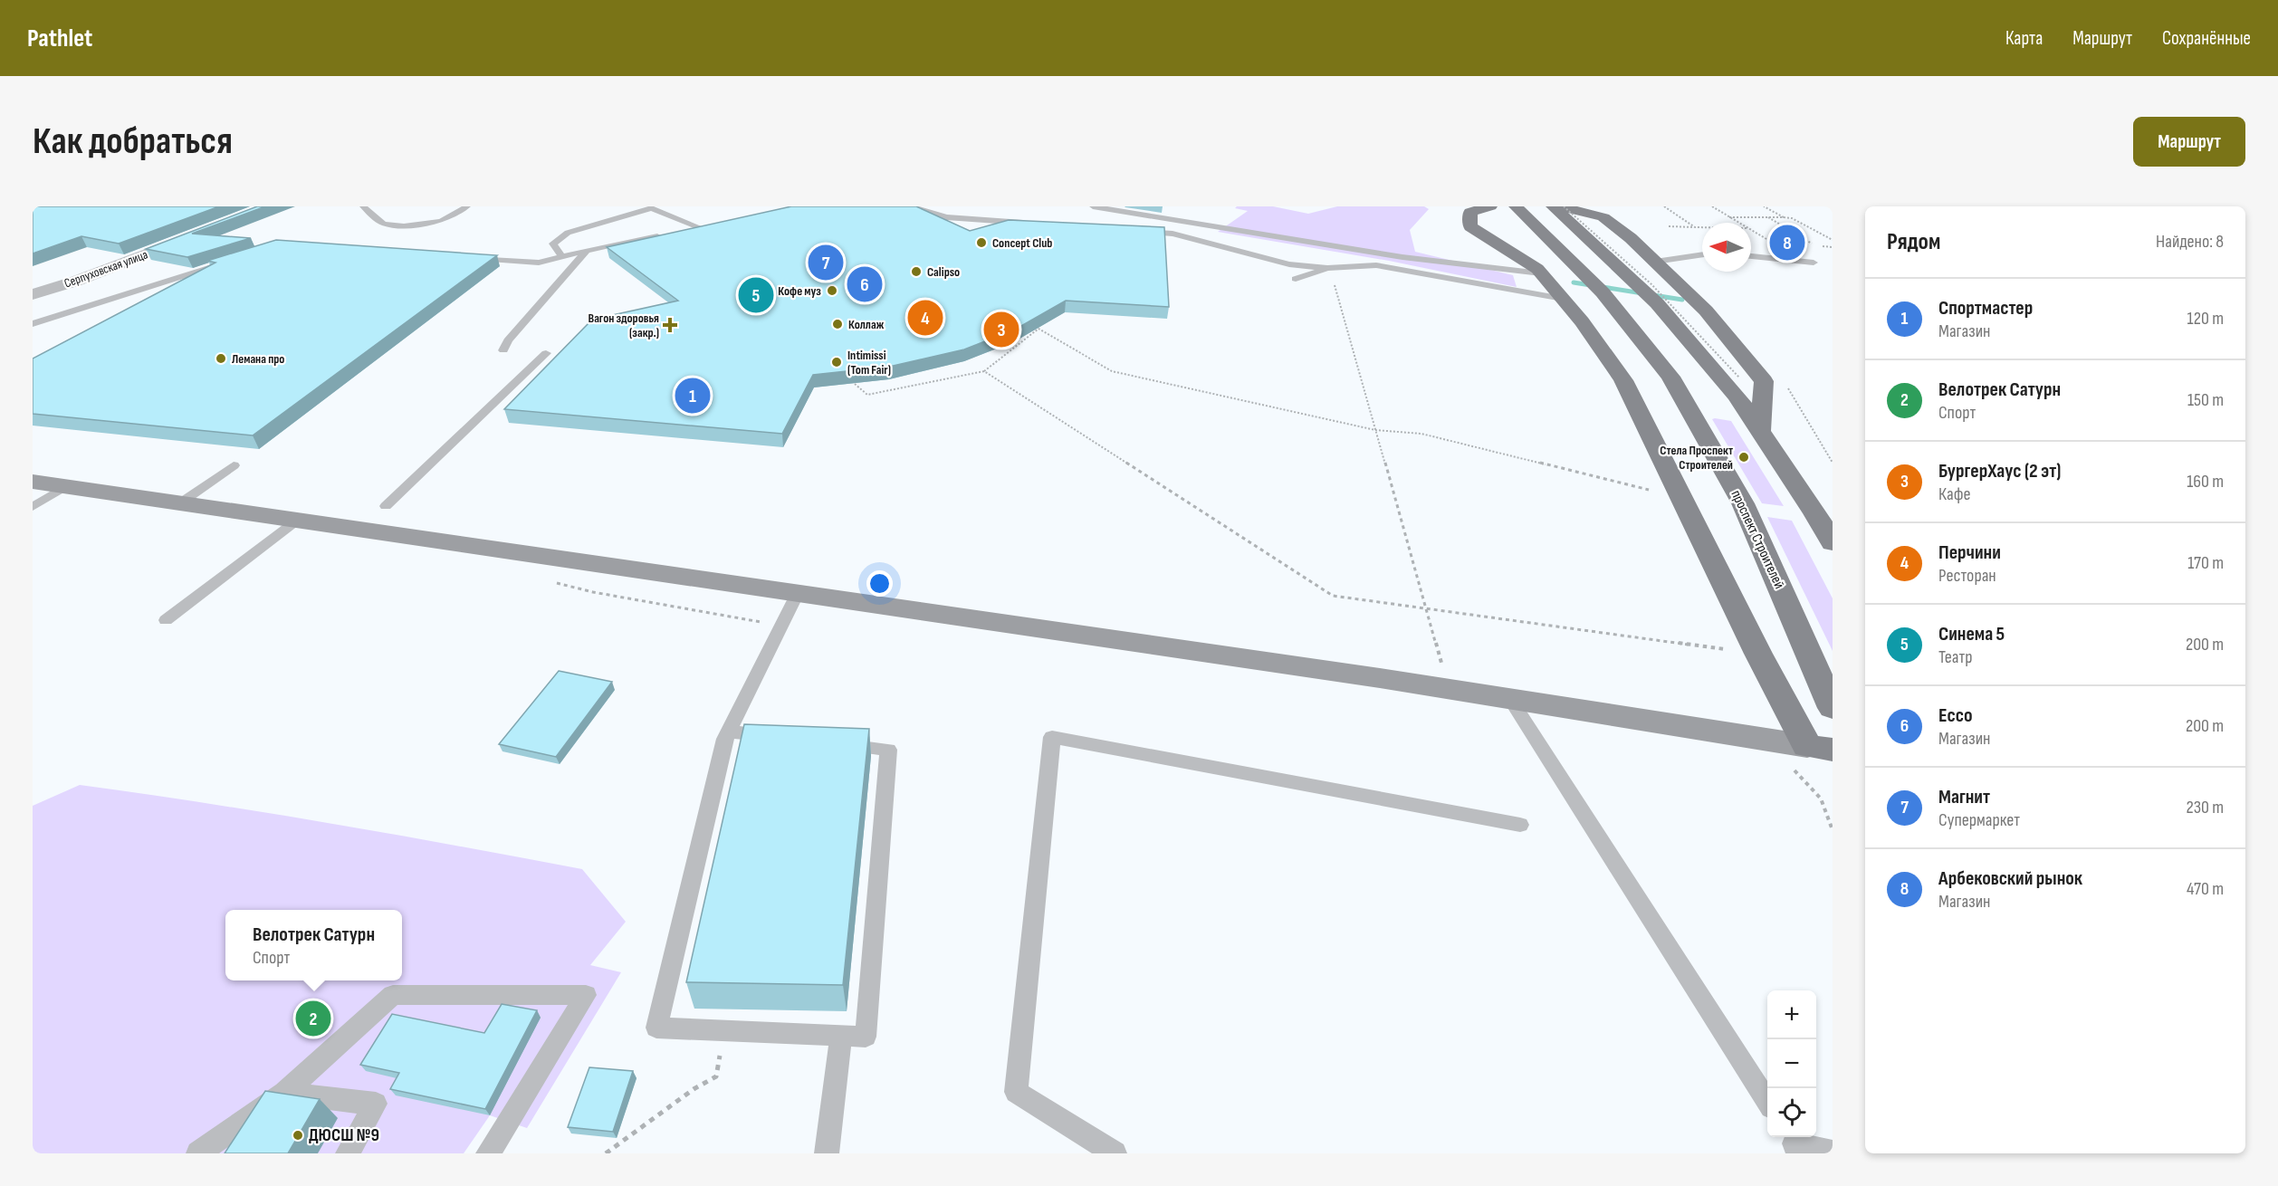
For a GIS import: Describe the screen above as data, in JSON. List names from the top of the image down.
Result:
{
  "streets": {
    "main road": ["проспект Строителей"],
    "street": ["Серпуховская улица"]
  },
  "places": {
    "other": [
      "Concept Club",
      "Calipso",
      "Кофе муз",
      "Коллаж",
      "Лемана про",
      "Intimissi (Tom Fair)",
      "Стела Проспект Строителей",
      "ДЮСШ №9"
    ],
    "health": ["Вагон здоровья (закр.)"]
  },
  "north": "left",
  "page": {
    "header": "Pathlet",
    "nav": ["Карта", "Маршрут", "Сохранённые"],
    "buttons": "Маршрут",
    "title": "Как добраться",
    "heading": ["Рядом", "Найдено: 8"],
    "pins": [
      "8",
      "7",
      "6",
      "5",
      "4",
      "3",
      "1",
      "2"
    ],
    "list": [
      {
        "mark": "1",
        "name": "Спортмастер",
        "note": "Магазин",
        "value": "120 m"
      },
      {
        "mark": "2",
        "name": "Велотрек Сатурн",
        "note": "Спорт",
        "value": "150 m"
      },
      {
        "mark": "3",
        "name": "БургерХаус (2 эт)",
        "note": "Кафе",
        "value": "160 m"
      },
      {
        "mark": "4",
        "name": "Перчини",
        "note": "Ресторан",
        "value": "170 m"
      },
      {
        "mark": "5",
        "name": "Синема 5",
        "note": "Театр",
        "value": "200 m"
      },
      {
        "mark": "6",
        "name": "Ecco",
        "note": "Магазин",
        "value": "200 m"
      },
      {
        "mark": "7",
        "name": "Магнит",
        "note": "Супермаркет",
        "value": "230 m"
      },
      {
        "mark": "8",
        "name": "Арбековский рынок",
        "note": "Магазин",
        "value": "470 m"
      }
    ],
    "popup": ["Велотрек Сатурн", "Спорт"],
    "map_buttons": ["+", "−"]
  }
}
